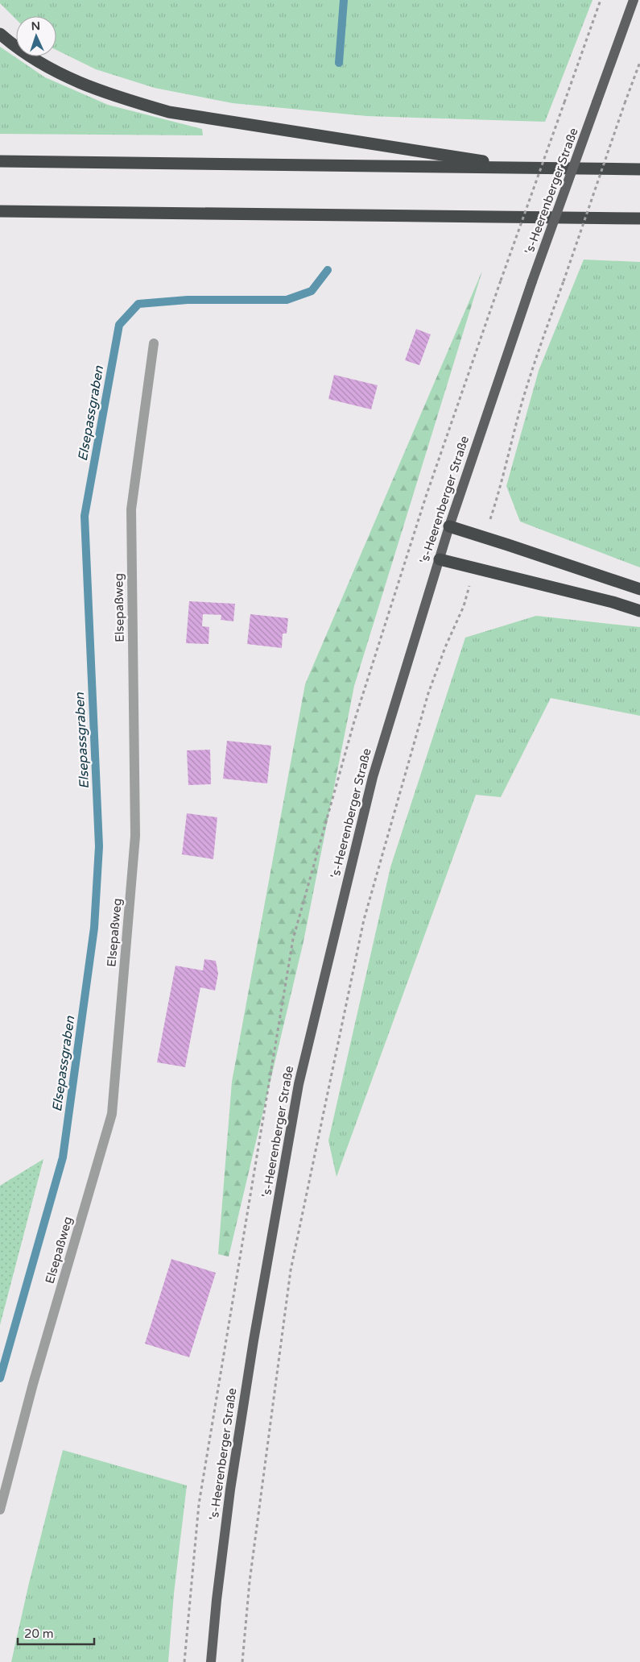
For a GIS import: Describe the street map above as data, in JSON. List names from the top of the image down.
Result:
{
  "streets": {
    "main road": ["'s-Heerenberger Straße"],
    "street": ["Elsepaßweg"]
  },
  "water": ["Elsepassgraben"],
  "scale_bar": "20 m",
  "north": "top"
}
